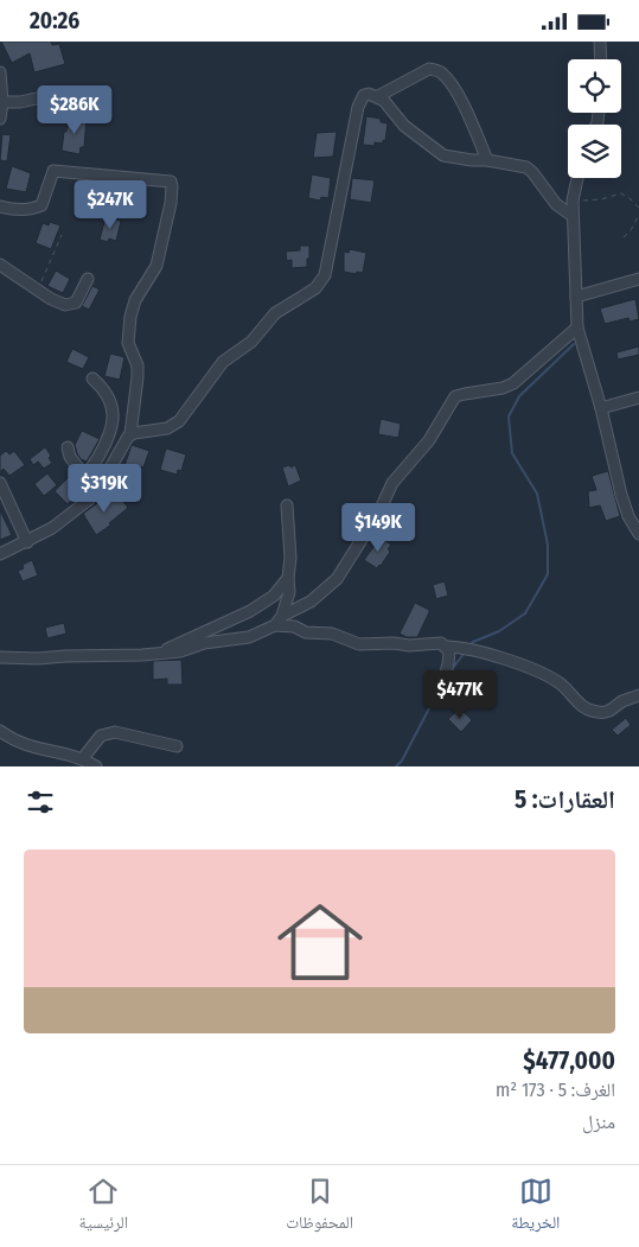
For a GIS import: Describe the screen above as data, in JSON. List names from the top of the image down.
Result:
{
  "page": {
    "status": "20:26",
    "price": [
      "$286K",
      "$247K",
      "$319K",
      "$149K",
      "$477K"
    ],
    "heading": "العقارات: 5",
    "list": [
      {
        "name": "$477,000",
        "note": "الغرف: 5 · 173 m² · منزل"
      }
    ],
    "tabs": ["الخريطة", "المحفوظات", "الرئيسية"]
  }
}
